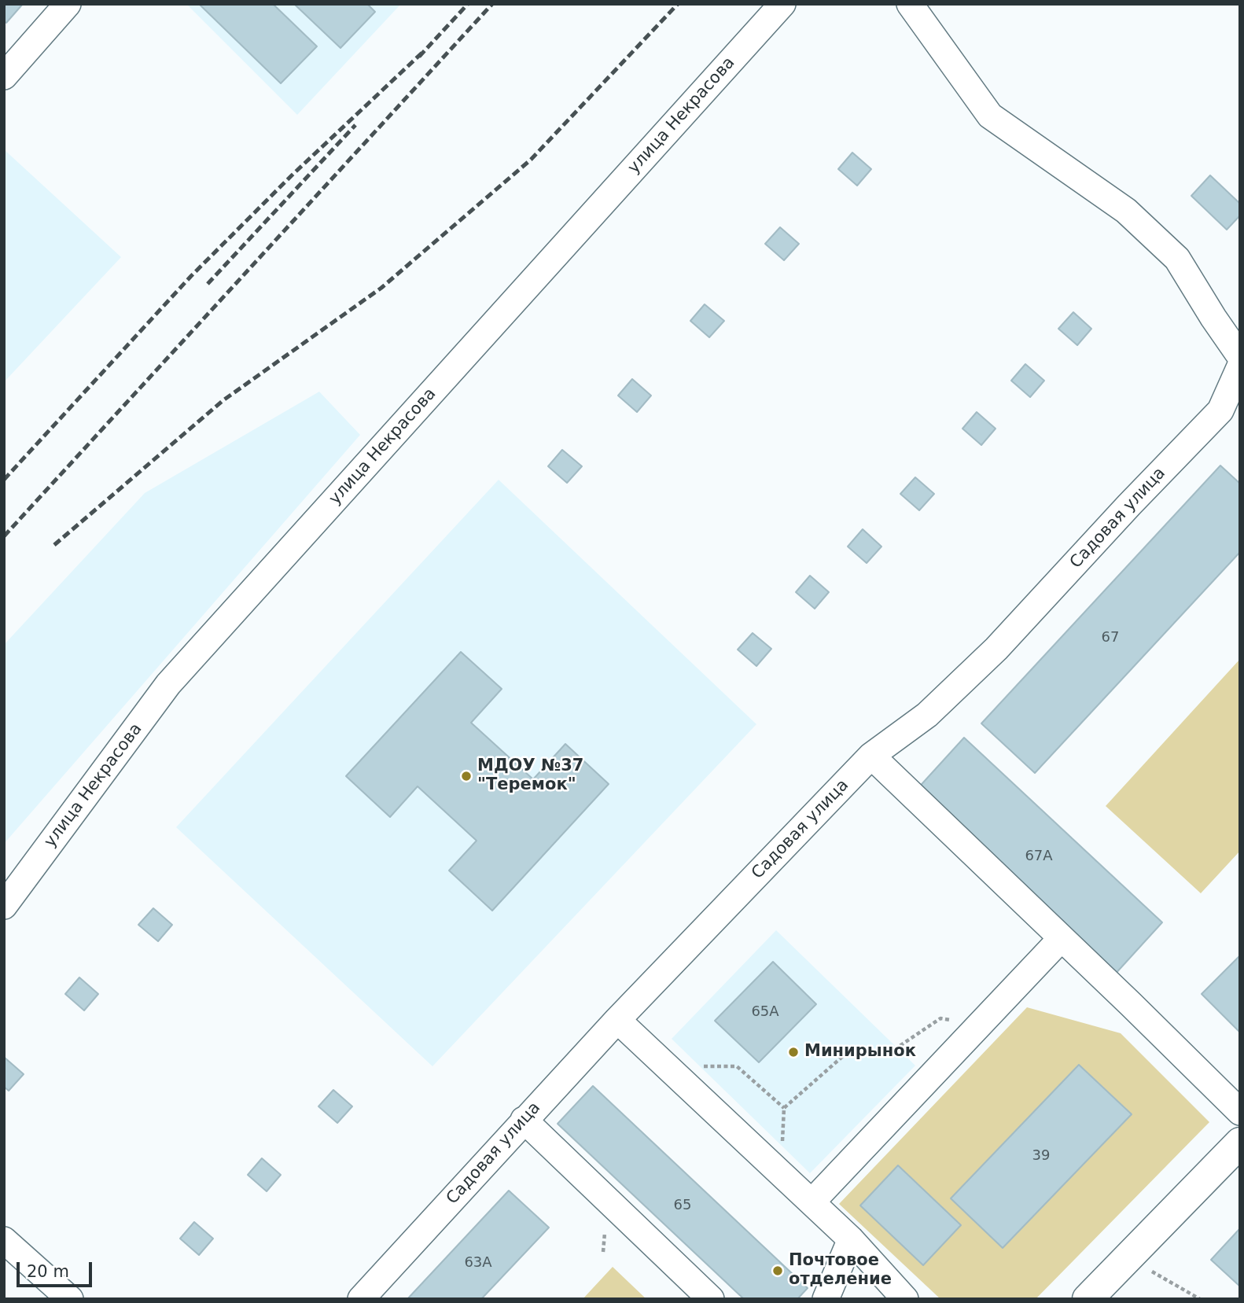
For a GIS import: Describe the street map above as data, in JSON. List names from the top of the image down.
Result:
{
  "streets": {
    "street": ["улица Некрасова", "Садовая улица"]
  },
  "places": ["МДОУ №37 \"Теремок\"", "Минирынок", "Почтовое отделение"],
  "house_numbers": [
    "67",
    "67А",
    "65А",
    "39",
    "65",
    "63А"
  ],
  "scale_bar": "20 m"
}
